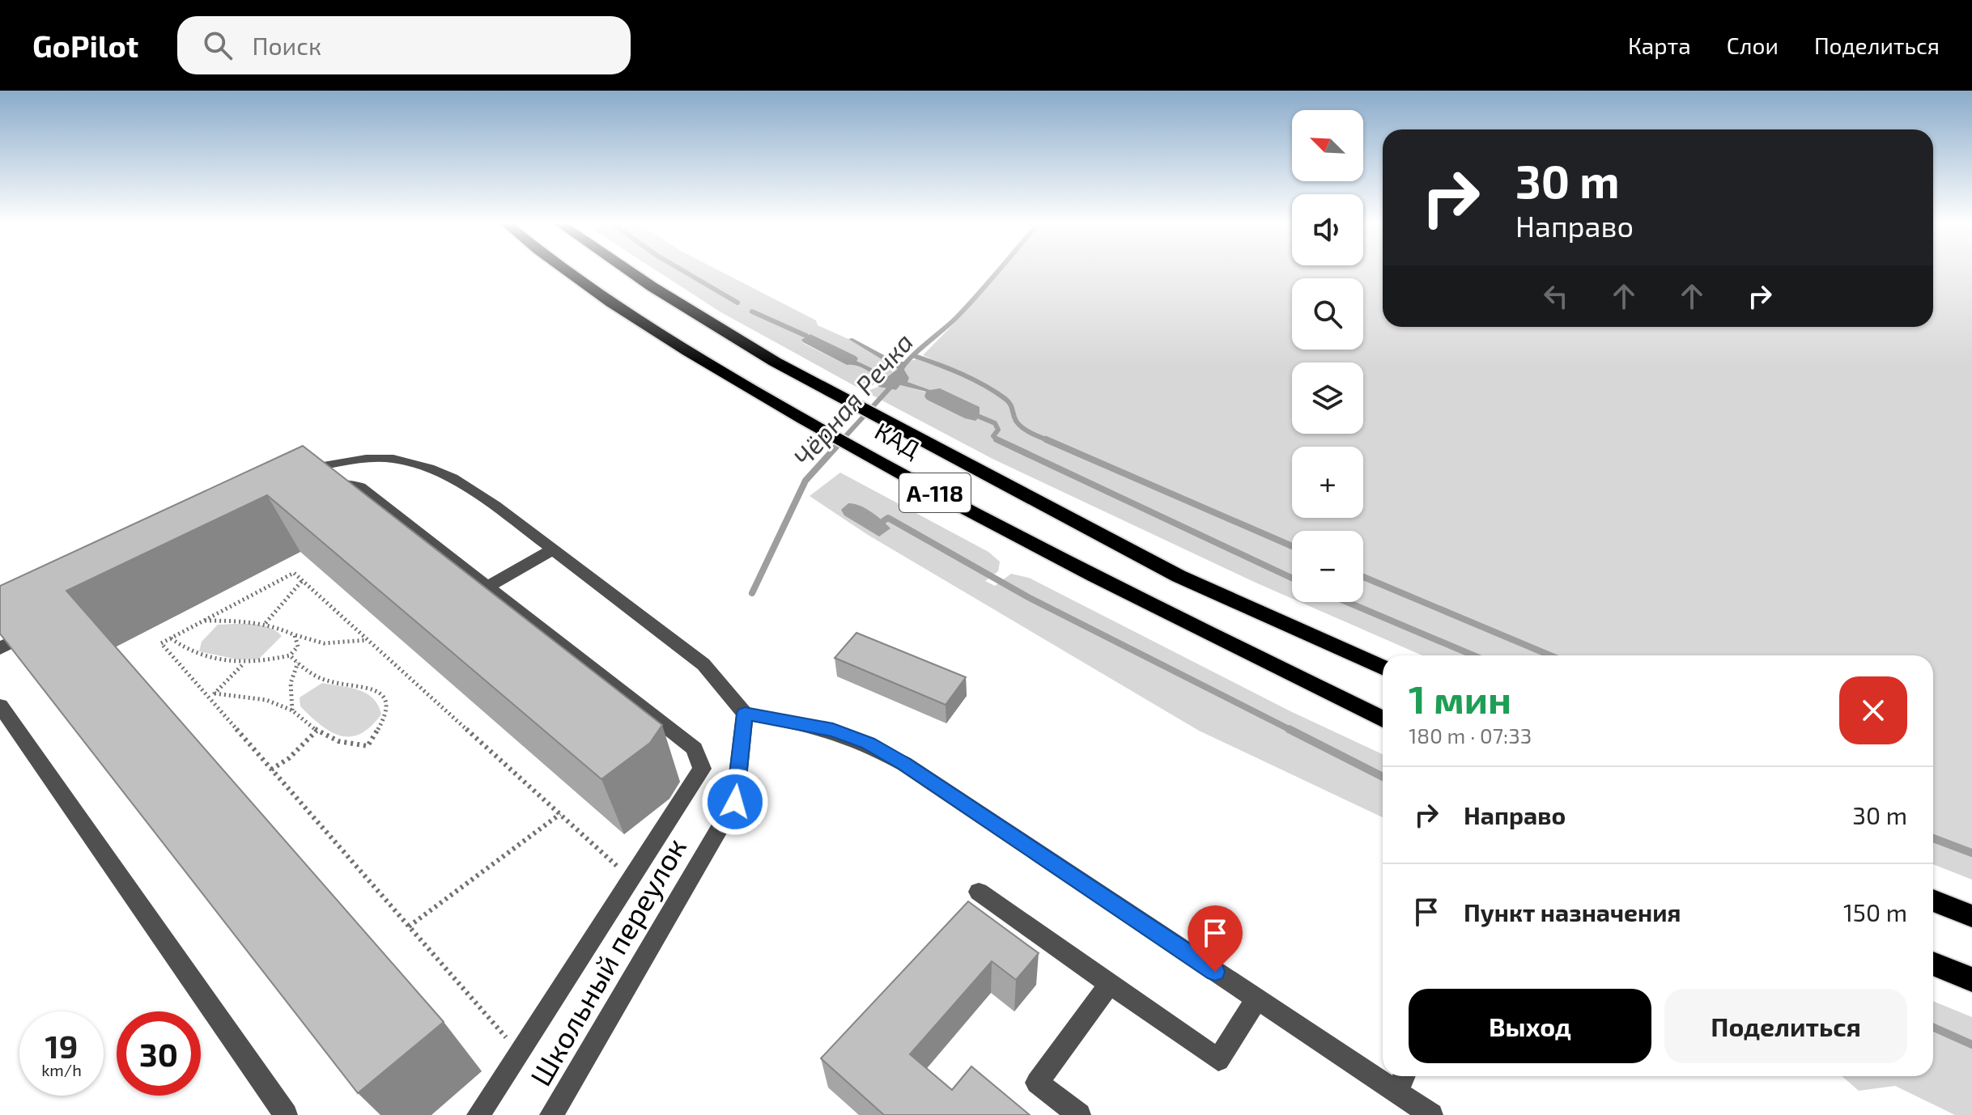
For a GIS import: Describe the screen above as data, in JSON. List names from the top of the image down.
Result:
{
  "streets": {
    "highway": ["КАД", "А-118"],
    "street": ["Школьный переулок"]
  },
  "water": ["Чёрная Речка"],
  "north": "top left",
  "page": {
    "header": "GoPilot",
    "search": "Поиск",
    "nav": ["Карта", "Слои", "Поделиться"],
    "map_buttons": ["+", "−"],
    "turn": ["30 m", "Направо"],
    "heading": ["1 мин", "180 m · 07:33"],
    "list": [
      {
        "name": "Направо",
        "value": "30 m"
      },
      {
        "name": "Пункт назначения",
        "value": "150 m"
      }
    ],
    "buttons": ["Выход", "Поделиться"],
    "speed": "19 km/h",
    "limit": "30"
  }
}
